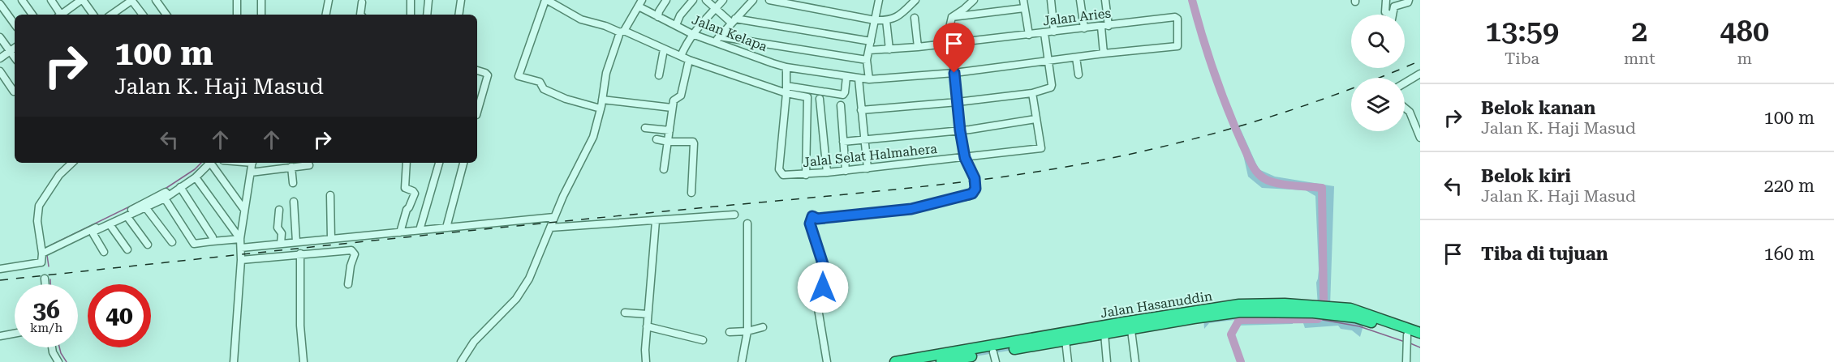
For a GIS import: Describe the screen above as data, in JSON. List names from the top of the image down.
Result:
{
  "streets": {
    "highway": ["Jalan Hasanuddin"],
    "street": ["Jalan Aries", "Jalan Kelapa", "Jalal Selat Halmahera"]
  },
  "crossings": [
    ["Jalan Aries", "Jalan Kelapa"]
  ],
  "page": {
    "eta": [
      "13:59",
      "Tiba",
      "2",
      "mnt",
      "480",
      "m"
    ],
    "turn": ["100 m", "Jalan K. Haji Masud"],
    "list": [
      {
        "name": "Belok kanan",
        "note": "Jalan K. Haji Masud",
        "value": "100 m"
      },
      {
        "name": "Belok kiri",
        "note": "Jalan K. Haji Masud",
        "value": "220 m"
      },
      {
        "name": "Tiba di tujuan",
        "value": "160 m"
      }
    ],
    "speed": "36 km/h",
    "limit": "40"
  }
}
